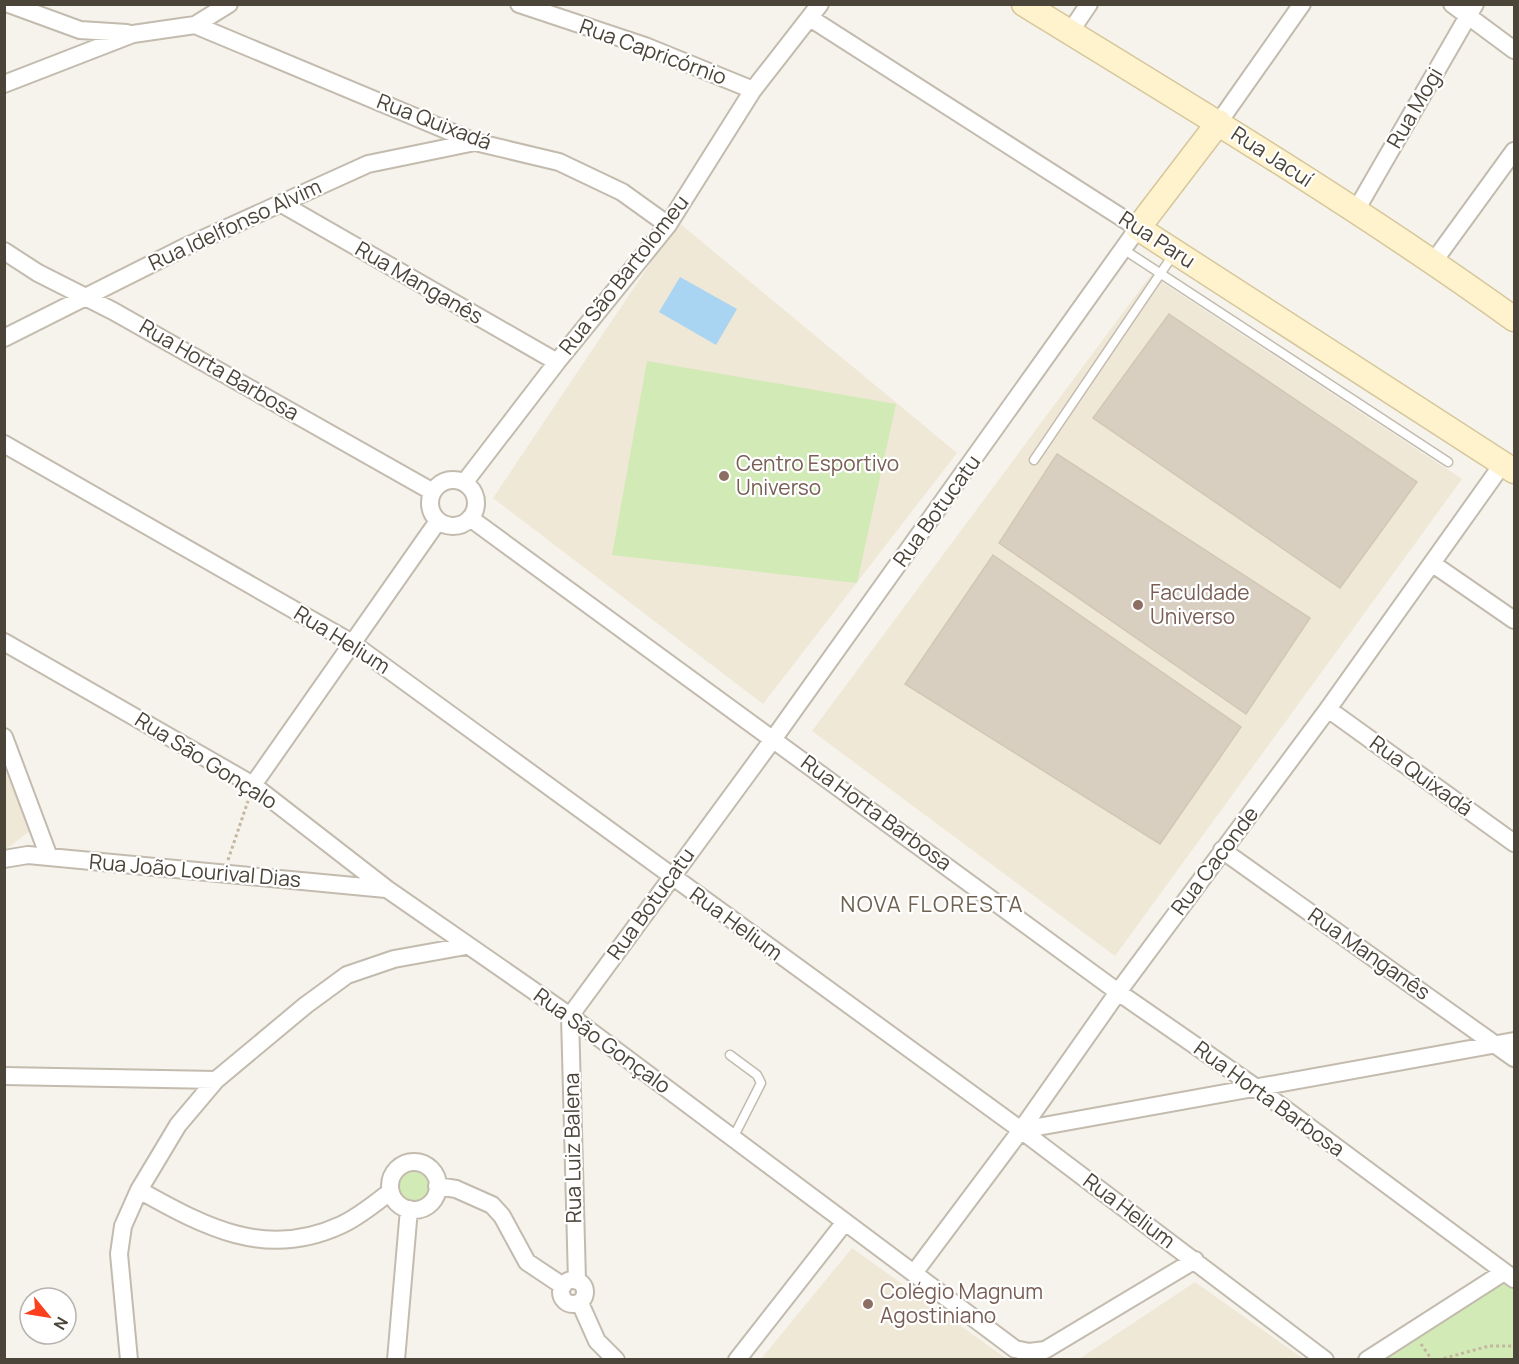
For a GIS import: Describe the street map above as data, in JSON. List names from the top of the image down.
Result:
{
  "streets": {
    "main road": ["Rua Jacuí", "Rua Paru", "Rua Botucatu"],
    "street": [
      "Rua Capricórnio",
      "Rua Mogi",
      "Rua Quixadá",
      "Rua Idelfonso Alvim",
      "Rua São Bartolomeu",
      "Rua Manganês",
      "Rua Horta Barbosa",
      "Rua Helium",
      "Rua São Gonçalo",
      "Rua Caconde",
      "Rua João Lourival Dias",
      "Rua Luiz Balena"
    ]
  },
  "crossings": [
    ["Rua Capricórnio", "Rua São Bartolomeu"],
    ["Rua Mogi", "Rua Jacuí"],
    ["Rua Quixadá", "Rua Idelfonso Alvim"],
    ["Rua Quixadá", "Rua São Bartolomeu"],
    ["Rua Quixadá", "Rua Caconde"],
    ["Rua Jacuí", "Rua Botucatu"],
    ["Rua Idelfonso Alvim", "Rua Manganês"],
    ["Rua Idelfonso Alvim", "Rua Horta Barbosa"],
    ["Rua Paru", "Rua São Bartolomeu"],
    ["Rua Paru", "Rua Botucatu"],
    ["Rua Paru", "Rua Caconde"],
    ["Rua São Bartolomeu", "Rua Manganês"],
    ["Rua São Bartolomeu", "Rua Horta Barbosa"],
    ["Rua Manganês", "Rua Caconde"],
    ["Rua Horta Barbosa", "Rua Botucatu"],
    ["Rua Horta Barbosa", "Rua Caconde"],
    ["Rua Botucatu", "Rua Helium"],
    ["Rua Botucatu", "Rua São Gonçalo"],
    ["Rua Botucatu", "Rua Luiz Balena"],
    ["Rua Helium", "Rua São Gonçalo"],
    ["Rua Helium", "Rua Caconde"],
    ["Rua São Gonçalo", "Rua Caconde"],
    ["Rua São Gonçalo", "Rua João Lourival Dias"],
    ["Rua São Gonçalo", "Rua Luiz Balena"]
  ],
  "districts": ["NOVA FLORESTA"],
  "places": ["Centro Esportivo Universo", "Faculdade Universo", "Colégio Magnum Agostiniano"],
  "north": "bottom right"
}
